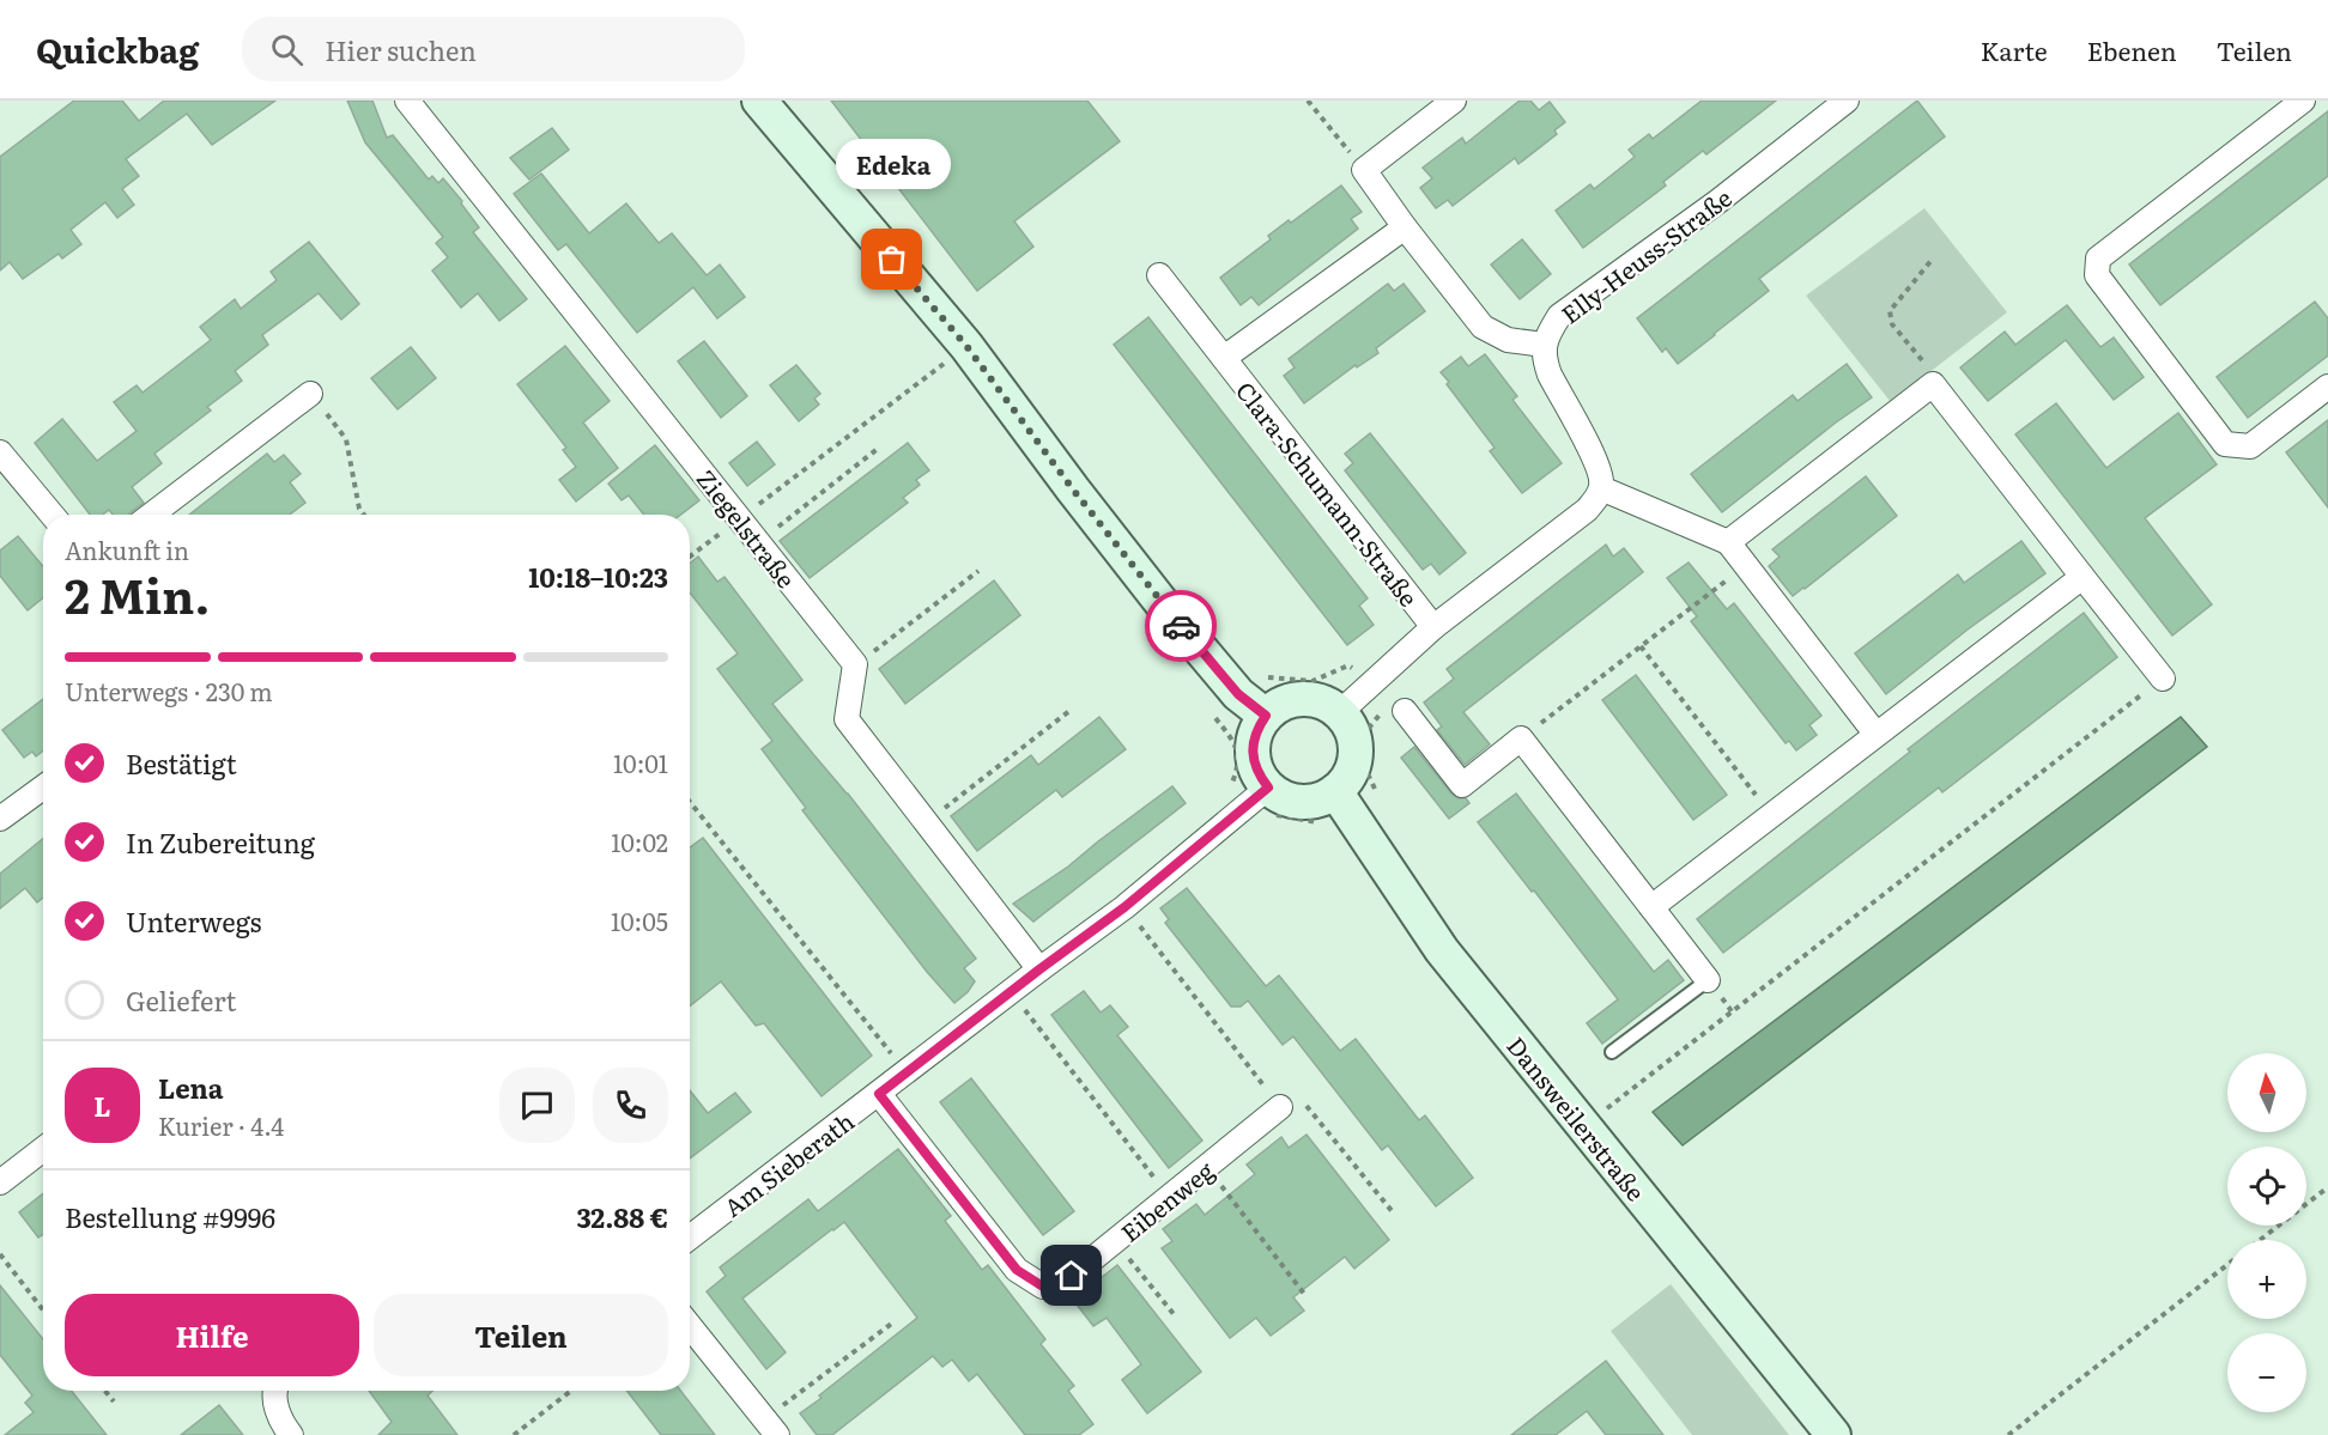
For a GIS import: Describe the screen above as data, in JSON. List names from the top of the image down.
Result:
{
  "streets": {
    "main road": ["Dansweilerstraße"],
    "street": [
      "Elly-Heuss-Straße",
      "Clara-Schumann-Straße",
      "Ziegelstraße",
      "Am Sieberath",
      "Eibenweg"
    ]
  },
  "crossings": [
    ["Dansweilerstraße", "Am Sieberath"],
    ["Am Sieberath", "Eibenweg"]
  ],
  "places": ["Edeka"],
  "north": "top",
  "page": {
    "header": "Quickbag",
    "search": "Hier suchen",
    "nav": ["Karte", "Ebenen", "Teilen"],
    "bubble": "Edeka",
    "heading": ["2 Min.", "Ankunft in", "10:18–10:23"],
    "panel": [
      "Lena",
      "Kurier · 4.4",
      "Bestellung #9996",
      "32.88 €"
    ],
    "bar": "Unterwegs · 230 m",
    "list": [
      ["Bestätigt", "10:01"],
      ["In Zubereitung", "10:02"],
      ["Unterwegs", "10:05"],
      "Geliefert"
    ],
    "map_buttons": ["+", "−"],
    "round": "L",
    "buttons": ["Hilfe", "Teilen"]
  }
}
